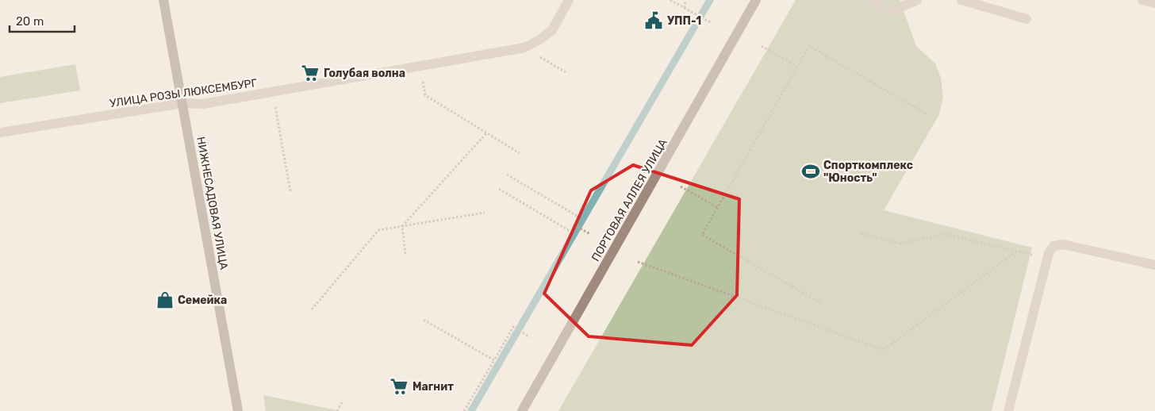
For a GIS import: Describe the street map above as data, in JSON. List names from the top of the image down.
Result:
{
  "streets": {
    "street": ["УЛИЦА РОЗЫ ЛЮКСЕМБУРГ", "ПОРТОВАЯ АЛЛЕЯ УЛИЦА", "НИЖНЕСАДОВАЯ УЛИЦА"]
  },
  "crossings": [
    ["УЛИЦА РОЗЫ ЛЮКСЕМБУРГ", "НИЖНЕСАДОВАЯ УЛИЦА"]
  ],
  "places": {
    "public building": ["УПП-1"],
    "supermarket": ["Голубая волна", "Магнит"],
    "sports": ["Спорткомплекс \"Юность\""],
    "shop": ["Семейка"]
  },
  "scale_bar": "20 m"
}
